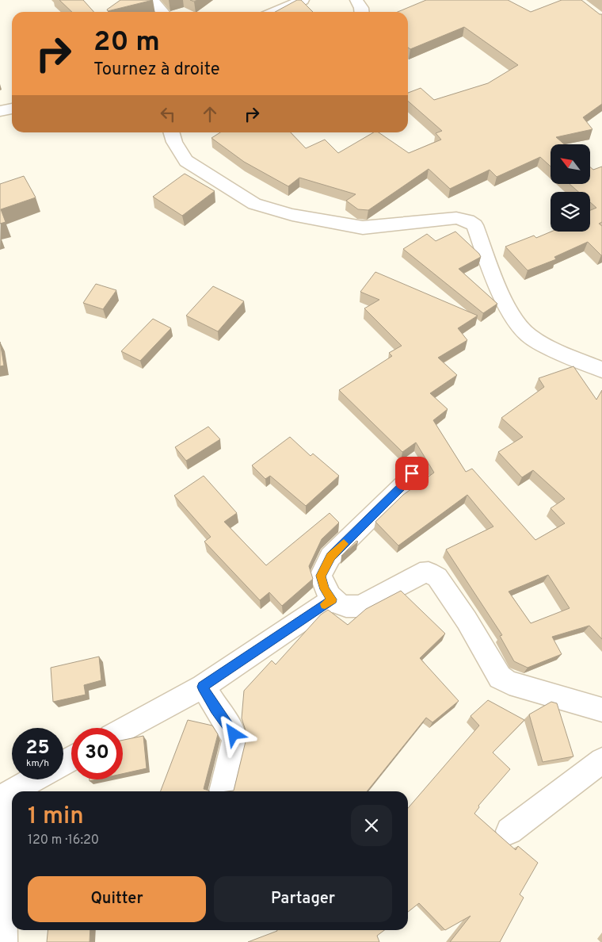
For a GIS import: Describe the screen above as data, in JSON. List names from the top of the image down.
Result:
{
  "north": "top left",
  "page": {
    "turn": ["20 m", "Tournez à droite"],
    "speed": "25 km/h",
    "limit": "30",
    "heading": ["1 min", "120 m · 16:20"],
    "buttons": ["Quitter", "Partager"]
  }
}
